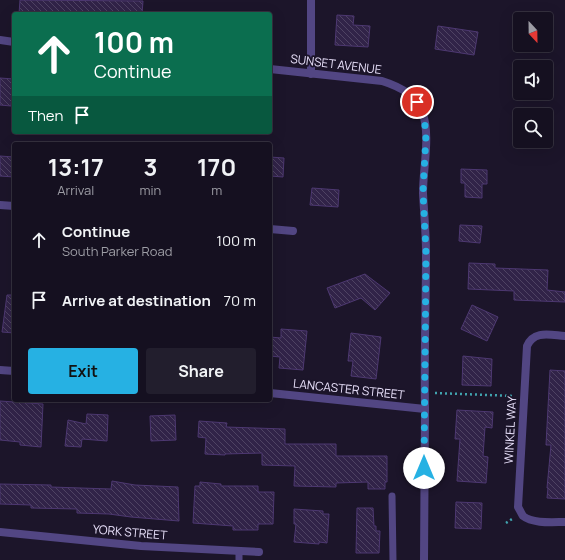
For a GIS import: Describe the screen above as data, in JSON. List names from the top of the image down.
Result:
{
  "streets": {
    "street": [
      "SUNSET AVENUE",
      "LANCASTER STREET",
      "WINKEL WAY",
      "YORK STREET"
    ]
  },
  "crossings": [
    ["SUNSET AVENUE", "LANCASTER STREET"]
  ],
  "north": "bottom",
  "page": {
    "turn": ["100 m", "Continue"],
    "then": "Then",
    "eta": [
      "13:17",
      "Arrival",
      "3",
      "min",
      "170",
      "m"
    ],
    "list": [
      {
        "name": "Continue",
        "note": "South Parker Road",
        "value": "100 m"
      },
      {
        "name": "Arrive at destination",
        "value": "70 m"
      }
    ],
    "buttons": ["Exit", "Share"]
  }
}
